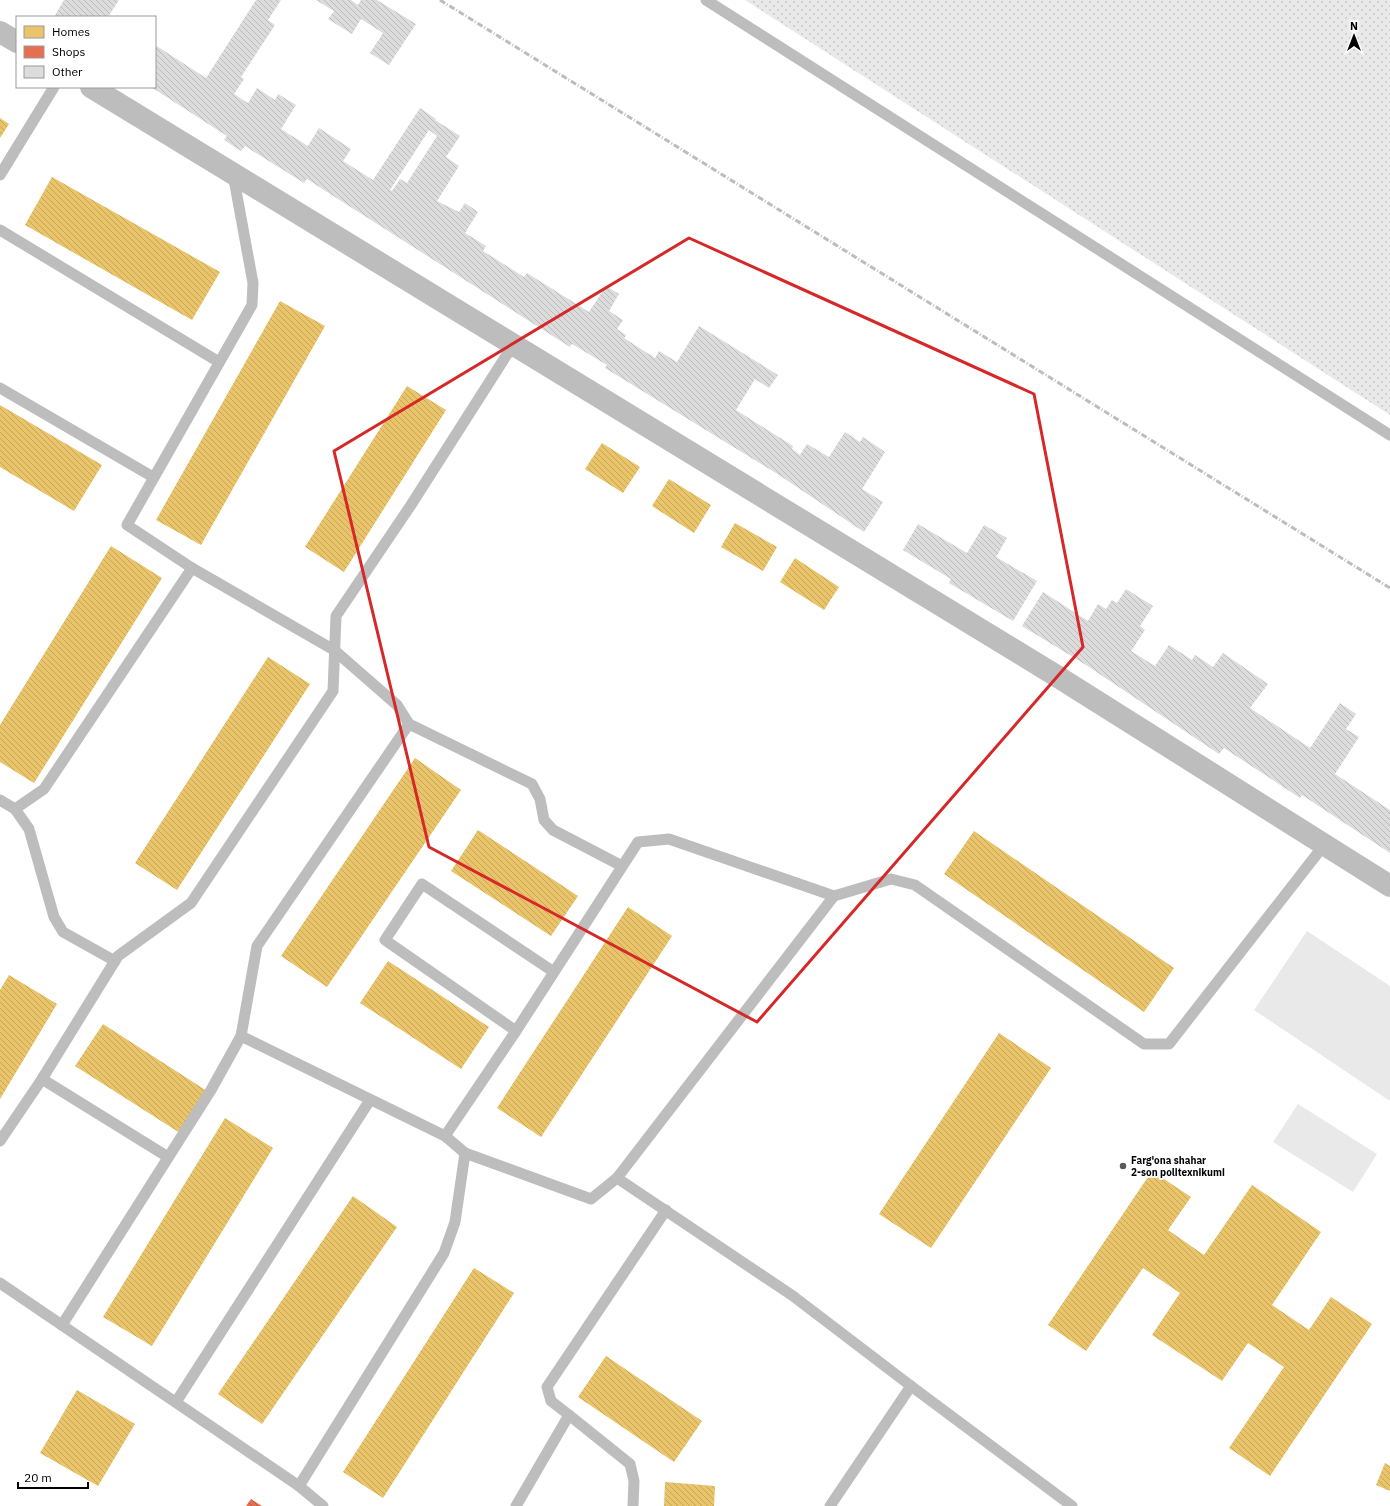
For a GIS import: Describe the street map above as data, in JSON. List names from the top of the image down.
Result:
{
  "places": ["Farg'ona shahar 2-son politexnikumi"],
  "legend": ["Homes", "Shops", "Other"],
  "scale_bar": "20 m",
  "north": "top"
}
